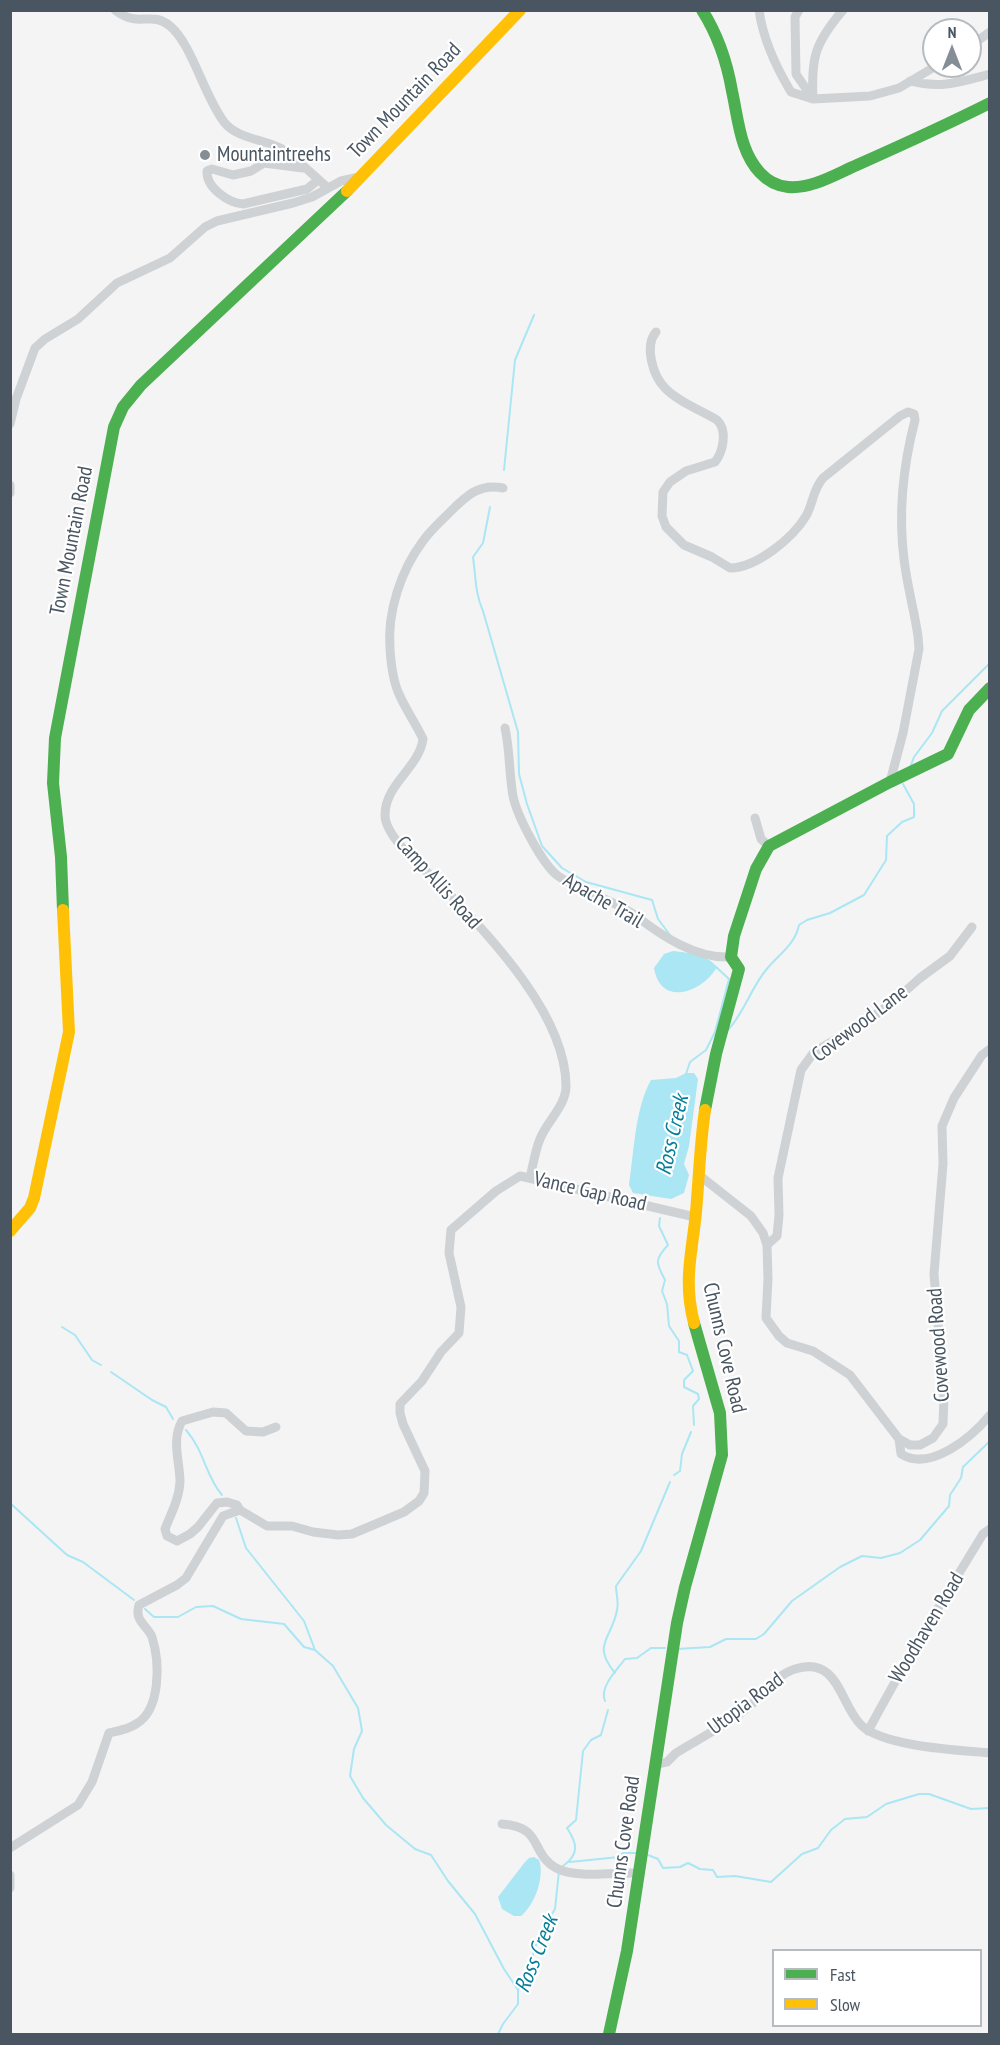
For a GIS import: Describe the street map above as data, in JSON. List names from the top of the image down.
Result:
{
  "streets": {
    "main road": ["Town Mountain Road", "Chunns Cove Road"],
    "street": [
      "Camp Allis Road",
      "Apache Trail",
      "Covewood Lane",
      "Vance Gap Road",
      "Covewood Road",
      "Woodhaven Road",
      "Utopia Road"
    ]
  },
  "crossings": [
    ["Camp Allis Road", "Vance Gap Road"],
    ["Apache Trail", "Chunns Cove Road"],
    ["Vance Gap Road", "Chunns Cove Road"],
    ["Chunns Cove Road", "Utopia Road"],
    ["Woodhaven Road", "Utopia Road"]
  ],
  "water": ["Ross Creek"],
  "places": ["Mountaintreehs"],
  "legend": ["Fast", "Slow"],
  "north": "top"
}
